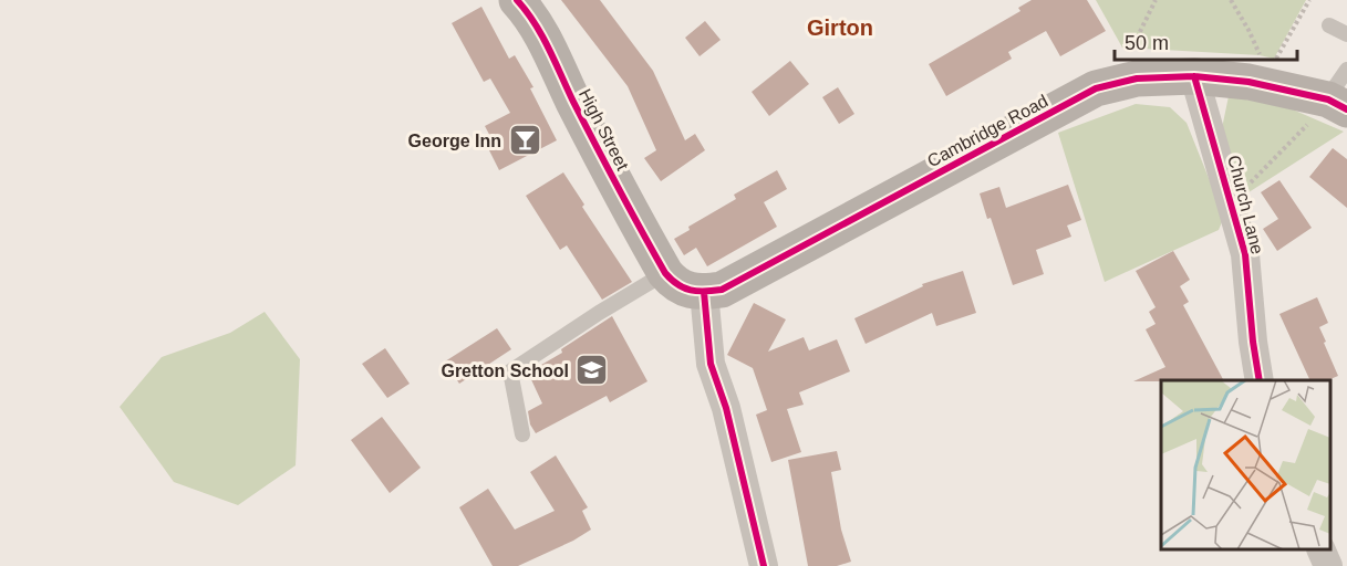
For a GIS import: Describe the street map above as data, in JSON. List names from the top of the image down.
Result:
{
  "streets": {
    "street": ["High Street", "Cambridge Road", "Church Lane"]
  },
  "crossings": [
    ["Cambridge Road", "Church Lane"]
  ],
  "districts": ["Girton"],
  "places": {
    "bar": ["George Inn"],
    "school or university": ["Gretton School"]
  },
  "scale_bar": "50 m"
}
